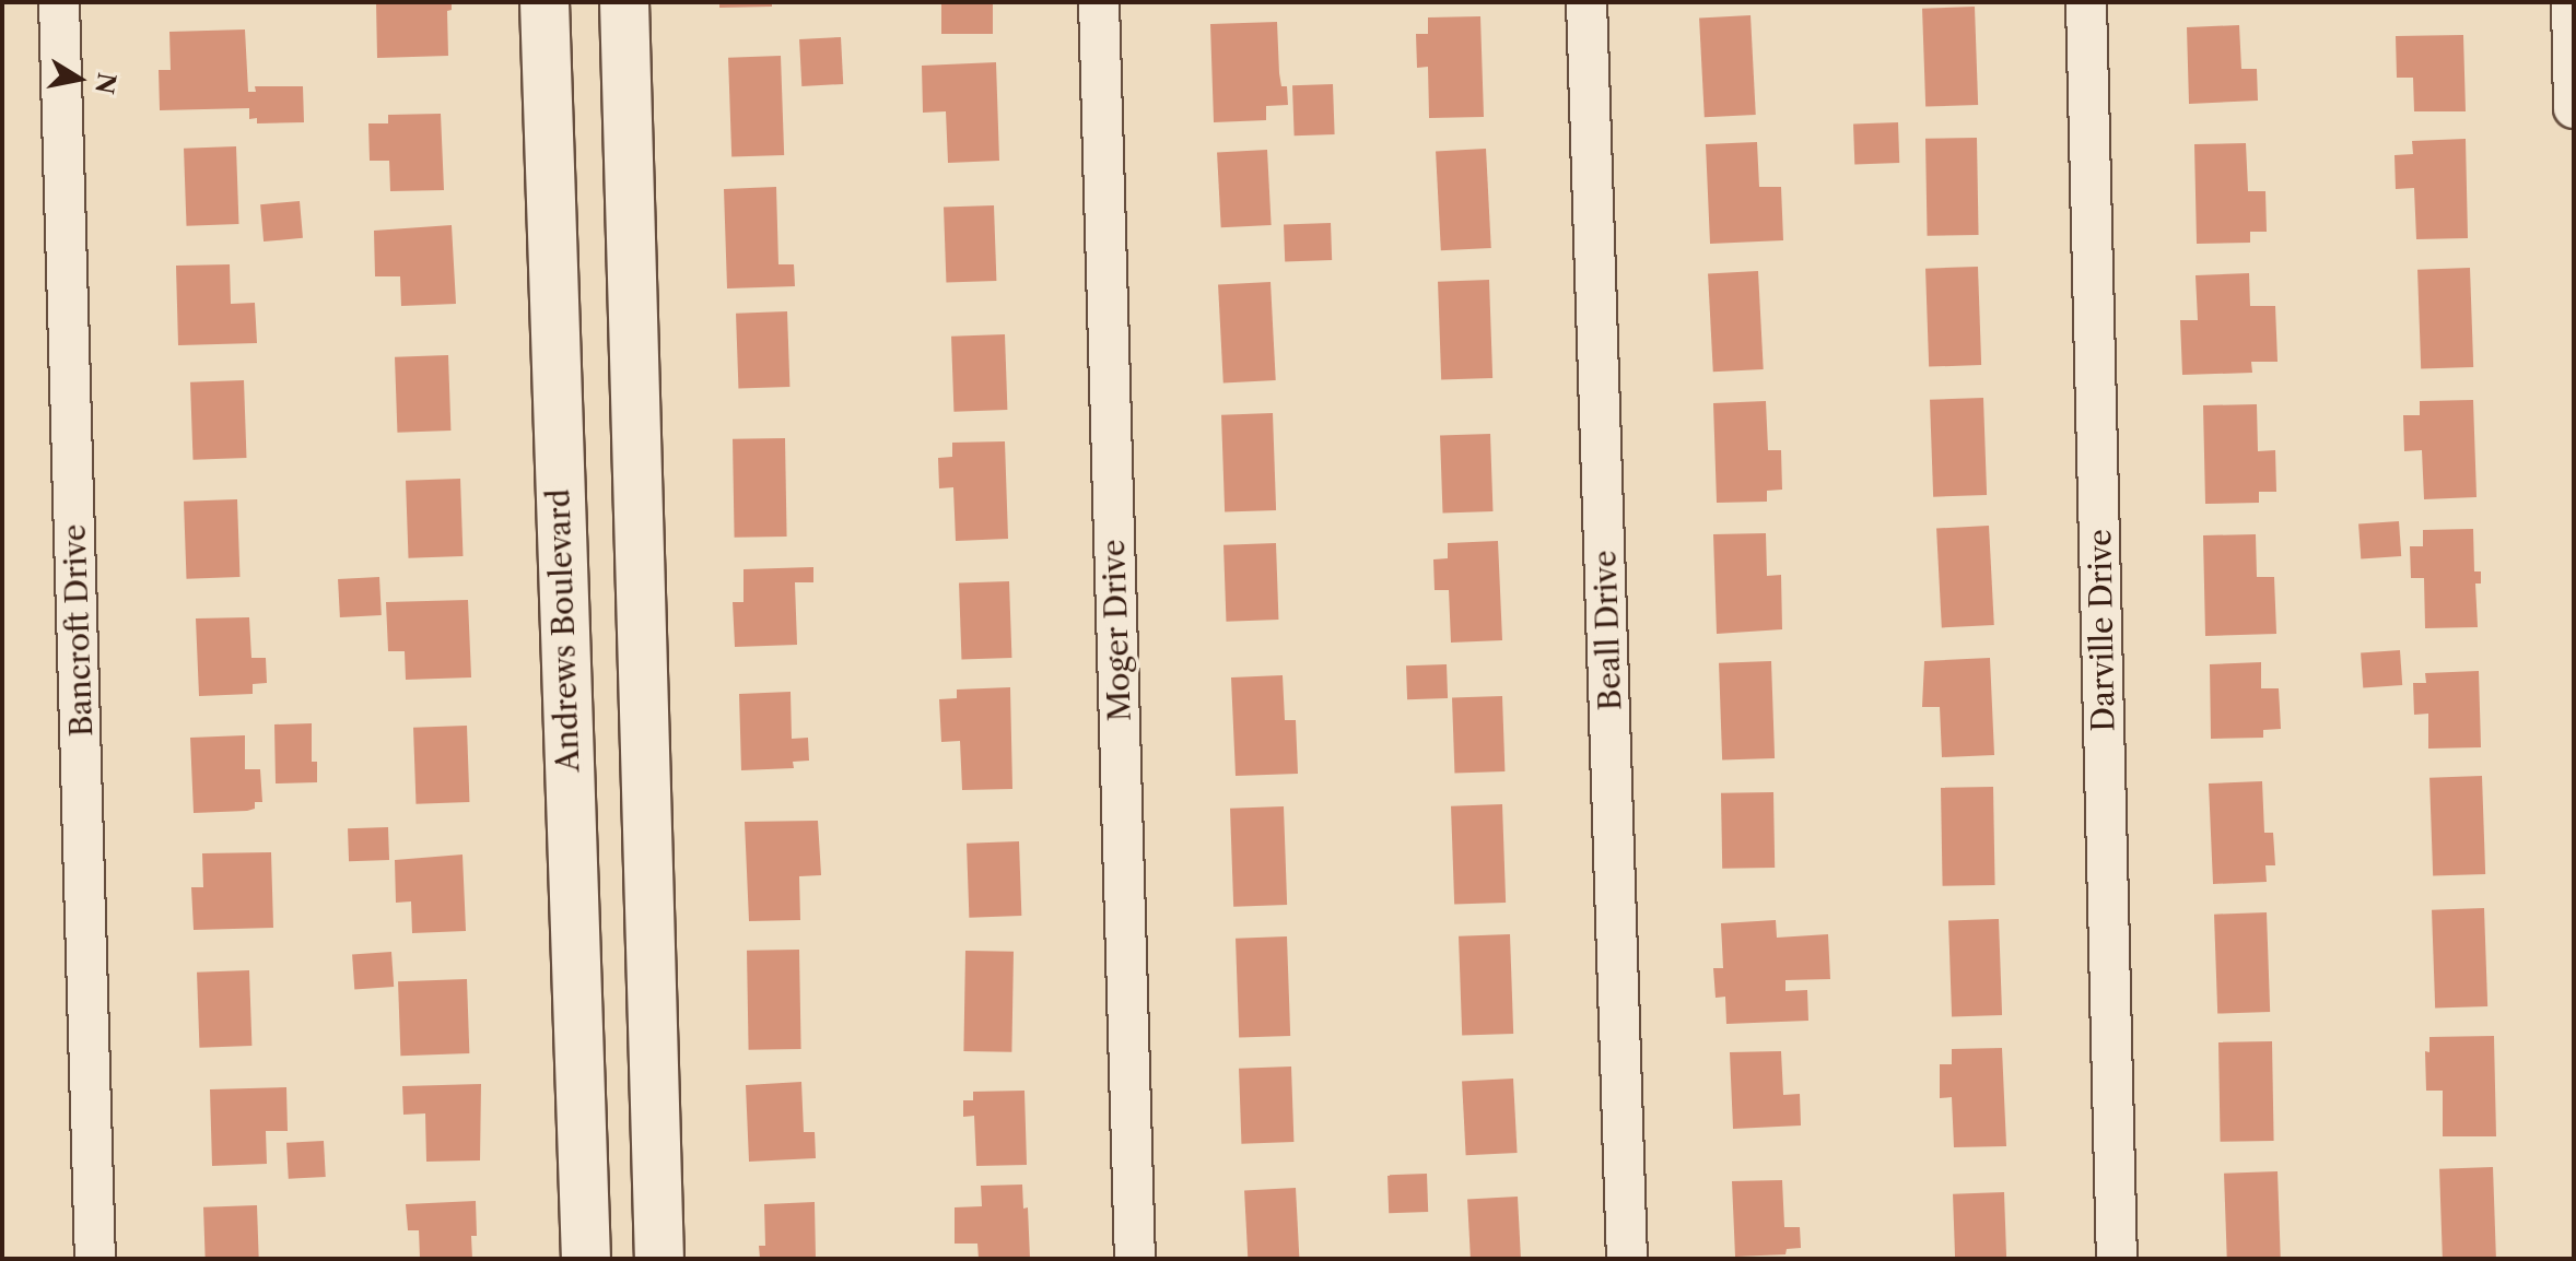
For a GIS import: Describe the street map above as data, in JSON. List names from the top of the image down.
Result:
{
  "streets": {
    "street": [
      "Bancroft Drive",
      "Andrews Boulevard",
      "Moger Drive",
      "Beall Drive",
      "Darville Drive"
    ]
  },
  "north": "right"
}
